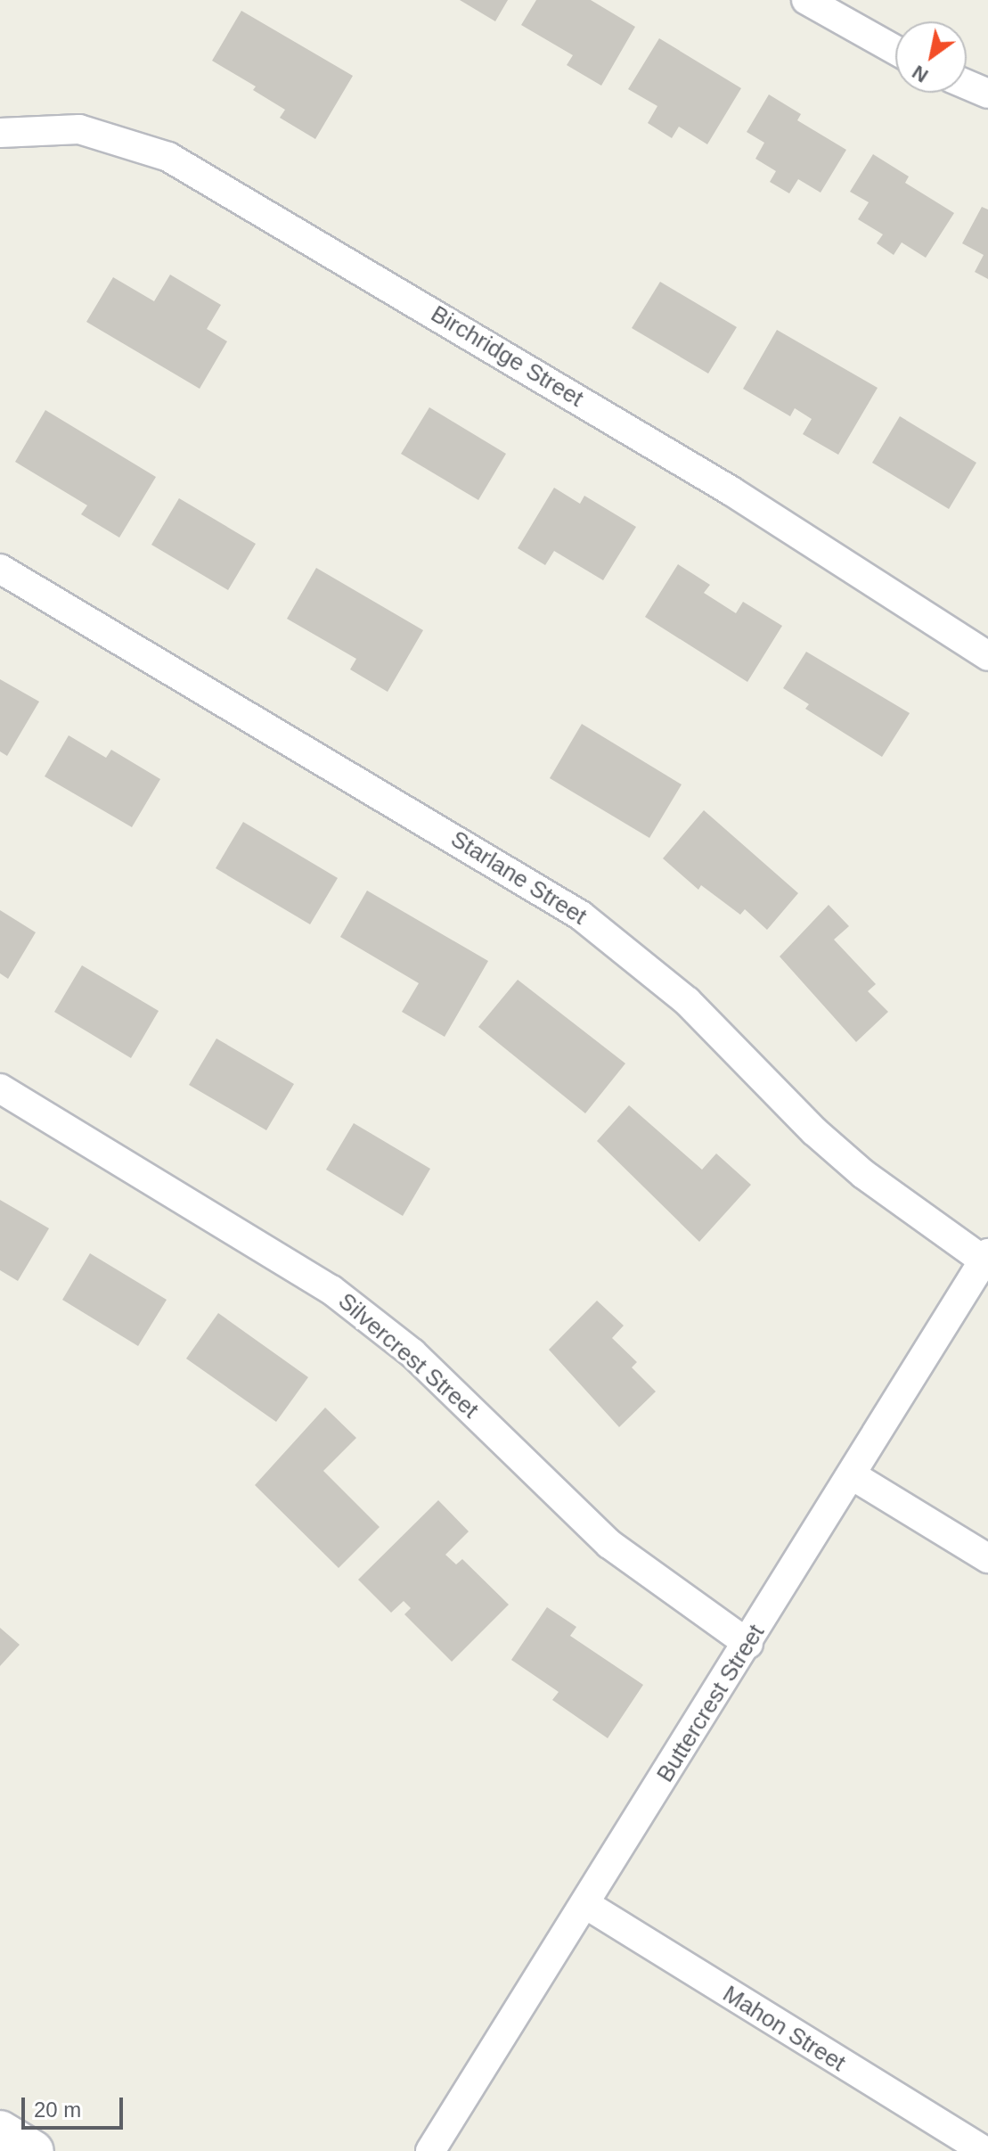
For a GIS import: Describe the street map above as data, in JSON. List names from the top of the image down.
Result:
{
  "streets": {
    "street": [
      "Birchridge Street",
      "Starlane Street",
      "Silvercrest Street",
      "Buttercrest Street",
      "Mahon Street"
    ]
  },
  "crossings": [
    ["Starlane Street", "Buttercrest Street"],
    ["Silvercrest Street", "Buttercrest Street"],
    ["Buttercrest Street", "Mahon Street"]
  ],
  "scale_bar": "20 m",
  "north": "bottom left"
}
